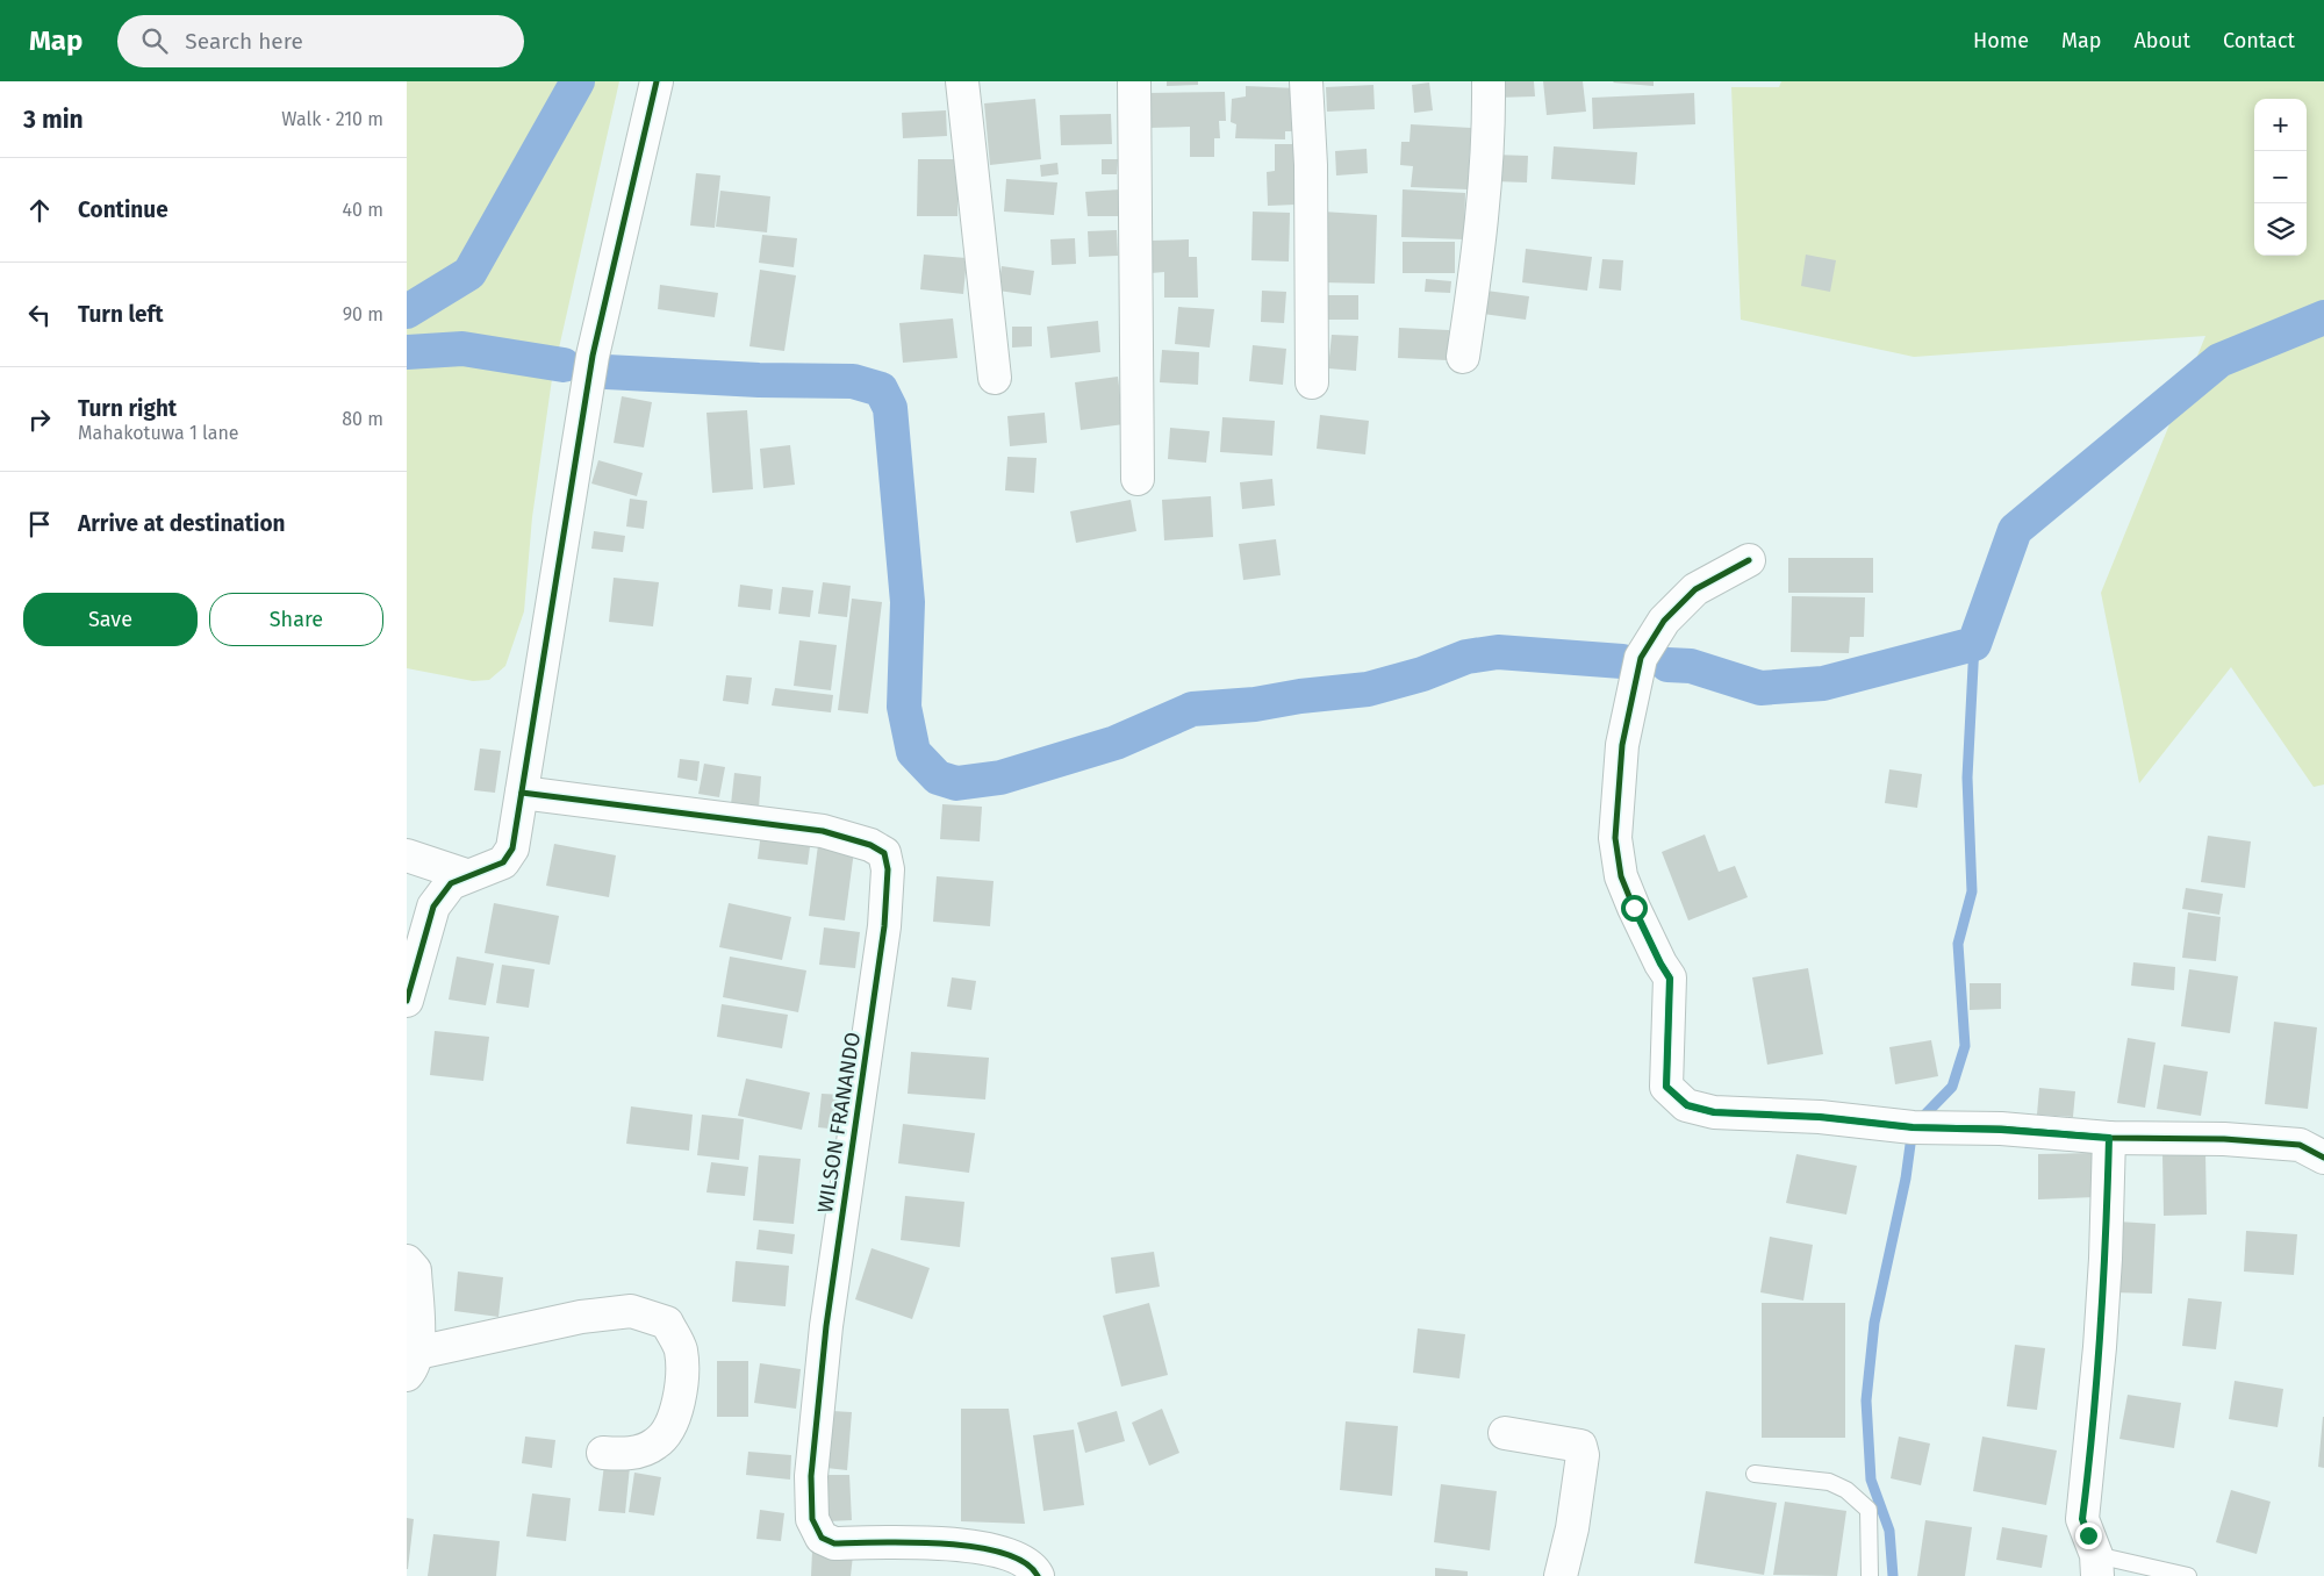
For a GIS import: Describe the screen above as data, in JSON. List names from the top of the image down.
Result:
{
  "streets": {
    "street": ["WILSON FRANANDO"]
  },
  "page": {
    "header": "Map",
    "search": "Search here",
    "nav": [
      "Home",
      "Map",
      "About",
      "Contact"
    ],
    "heading": ["3 min", "Walk · 210 m"],
    "map_buttons": ["+", "−"],
    "list": [
      ["Continue", "40 m"],
      ["Turn left", "90 m"],
      ["Turn right", "Mahakotuwa 1 lane", "80 m"],
      "Arrive at destination"
    ],
    "buttons": ["Save", "Share"]
  }
}
